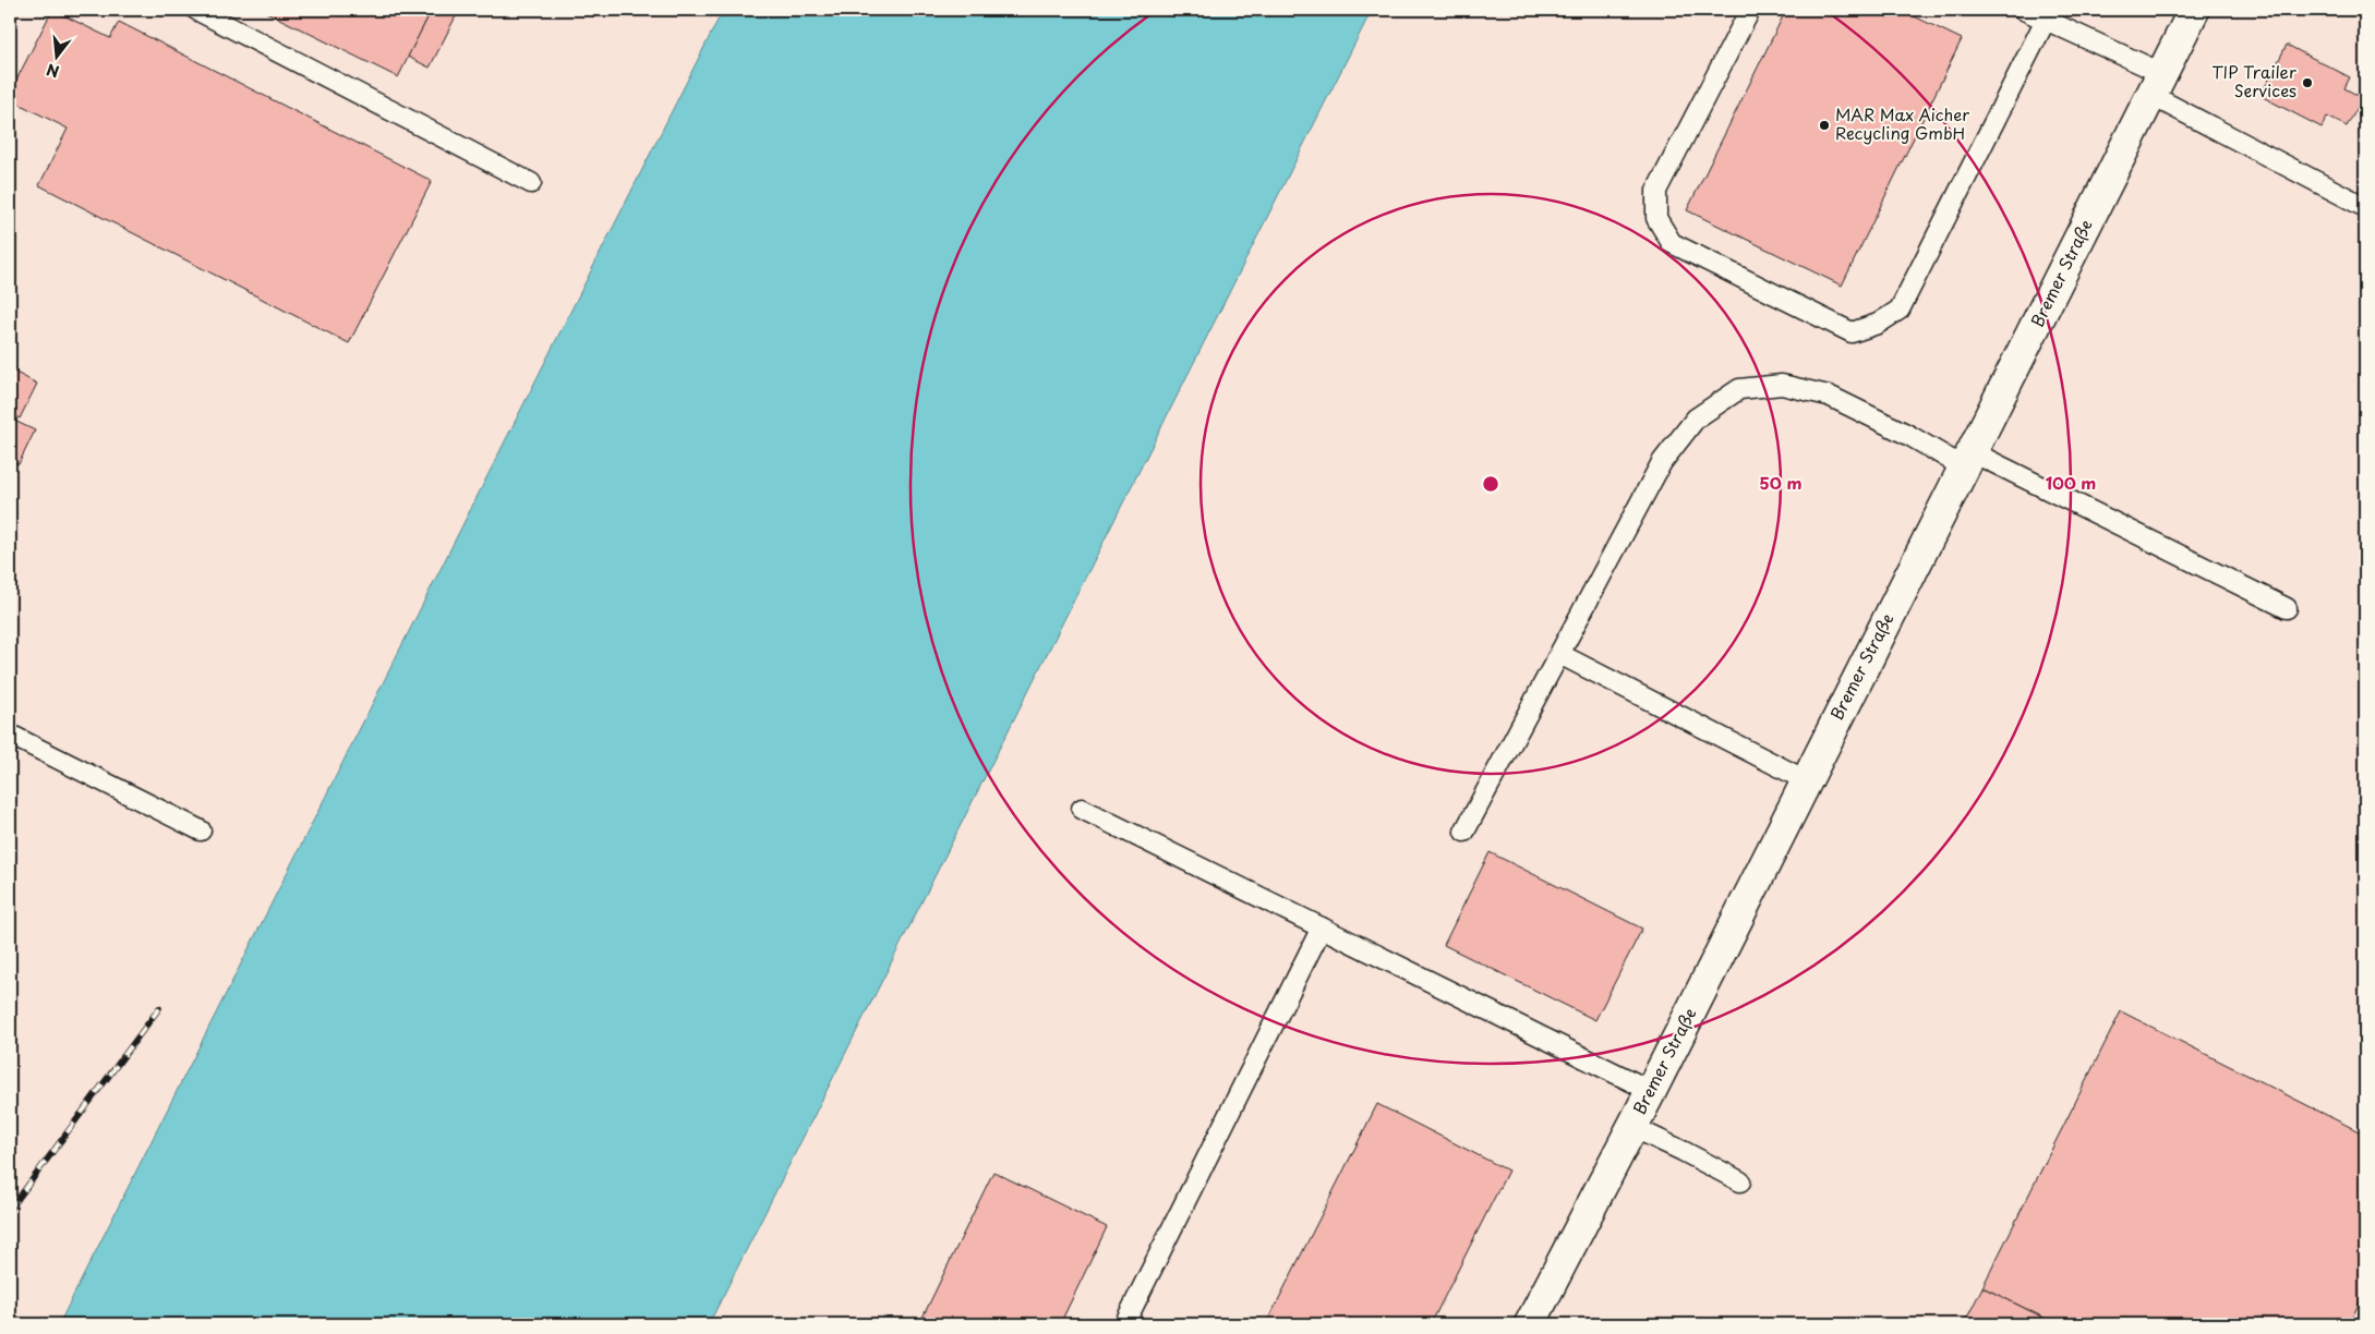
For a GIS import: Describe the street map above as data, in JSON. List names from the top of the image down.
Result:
{
  "streets": {
    "street": ["Bremer Straße"]
  },
  "places": ["TIP Trailer Services", "MAR Max Aicher Recycling GmbH"],
  "north": "bottom",
  "rings": ["50 m", "100 m"]
}
